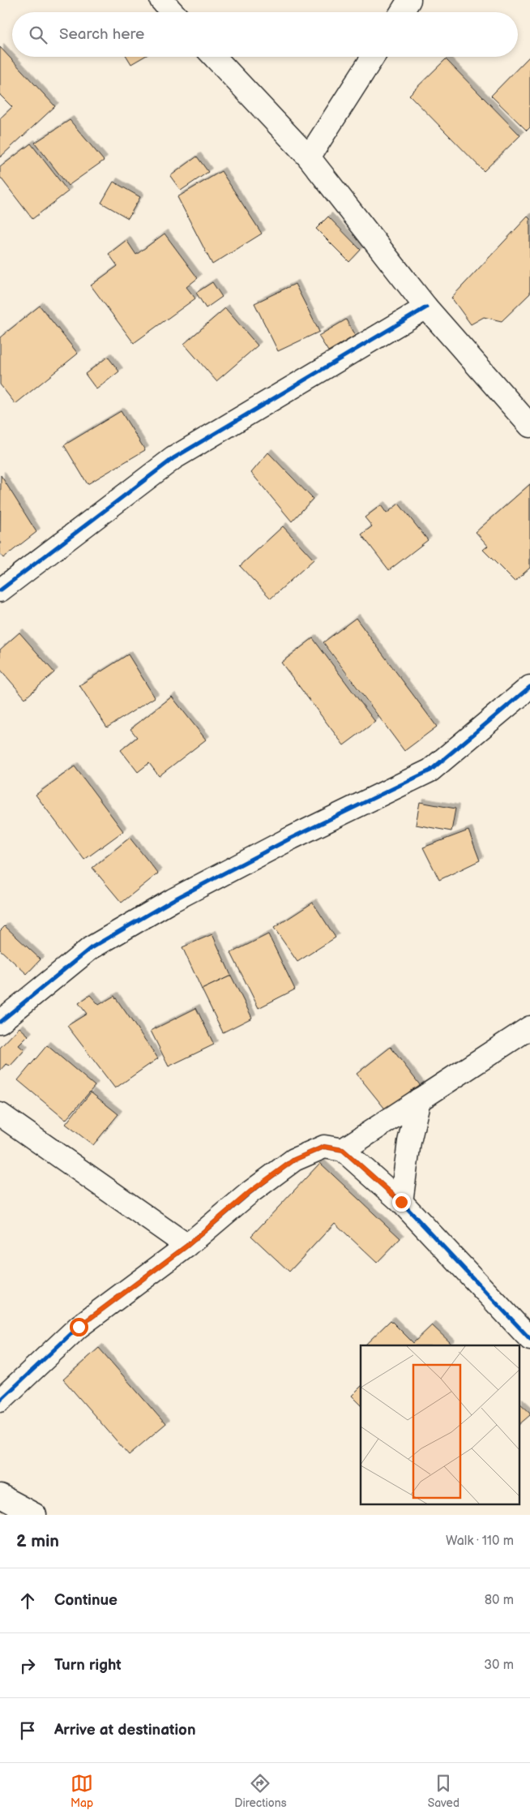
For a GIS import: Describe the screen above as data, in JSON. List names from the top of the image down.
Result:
{
  "page": {
    "search": "Search here",
    "heading": ["2 min", "Walk · 110 m"],
    "list": [
      ["Continue", "80 m"],
      ["Turn right", "30 m"],
      "Arrive at destination"
    ],
    "nav": ["Map", "Directions", "Saved"]
  }
}
